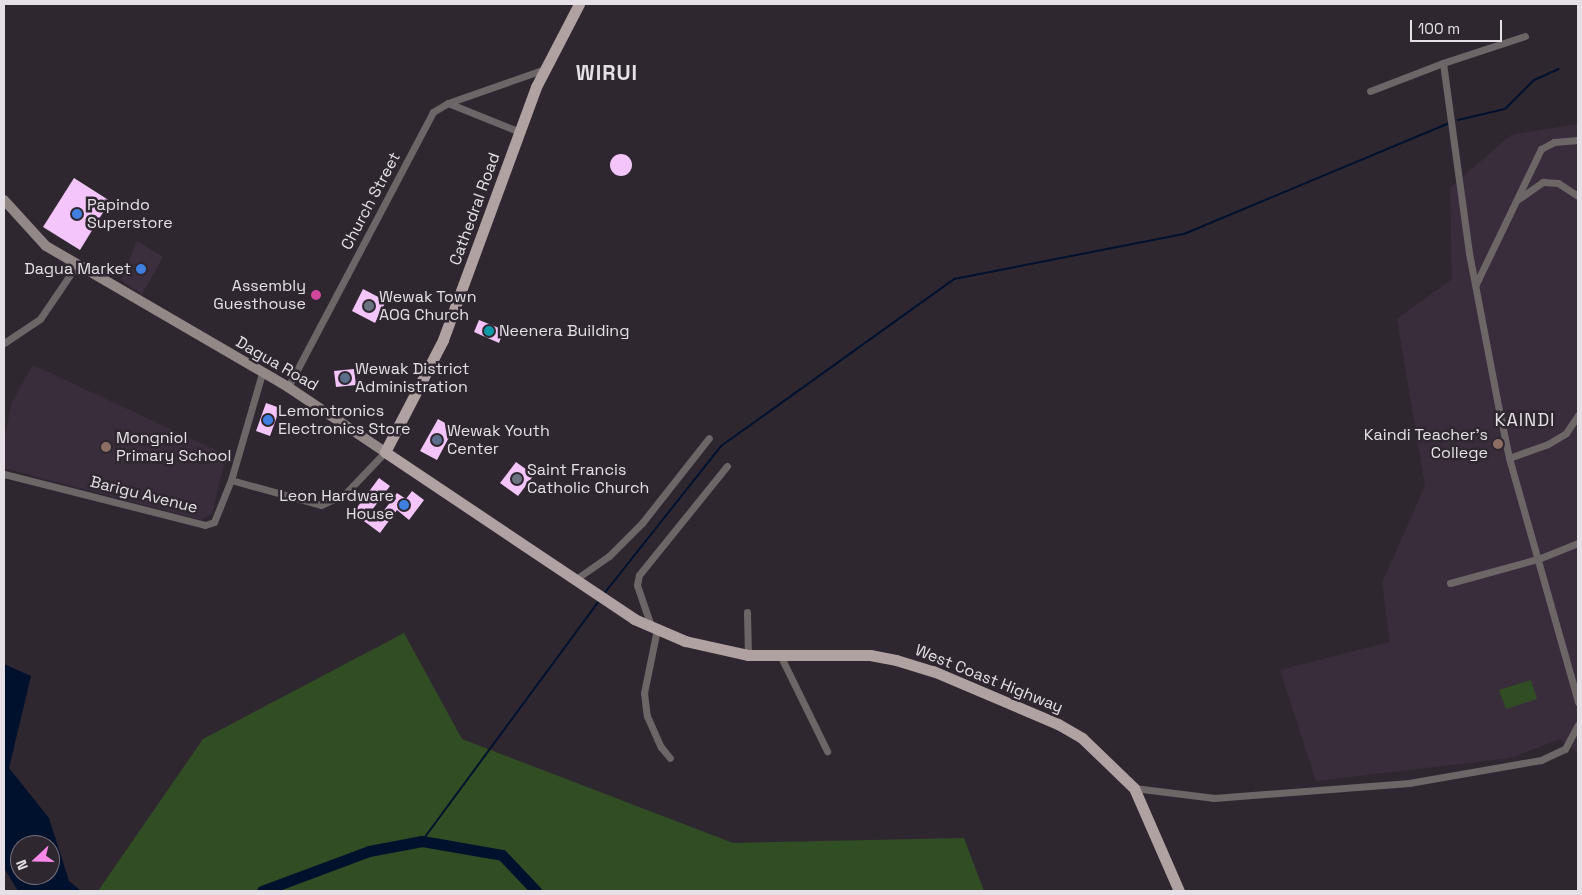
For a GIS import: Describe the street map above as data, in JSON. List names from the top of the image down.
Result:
{
  "streets": {
    "main road": ["Cathedral Road", "Dagua Road", "West Coast Highway"],
    "street": ["Church Street", "Barigu Avenue"]
  },
  "crossings": [
    ["Church Street", "Dagua Road"],
    ["Cathedral Road", "Dagua Road"],
    ["Dagua Road", "Barigu Avenue"],
    ["Dagua Road", "West Coast Highway"]
  ],
  "districts": ["WIRUI", "KAINDI"],
  "places": [
    "Papindo Superstore",
    "Dagua Market",
    "Assembly Guesthouse",
    "Wewak Town AOG Church",
    "Neenera Building",
    "Wewak District Administration",
    "Lemontronics Electronics Store",
    "Wewak Youth Center",
    "Kaindi Teacher's College",
    "Mongniol Primary School",
    "Saint Francis Catholic Church",
    "Leon Hardware House"
  ],
  "scale_bar": "100 m",
  "north": "left"
}
